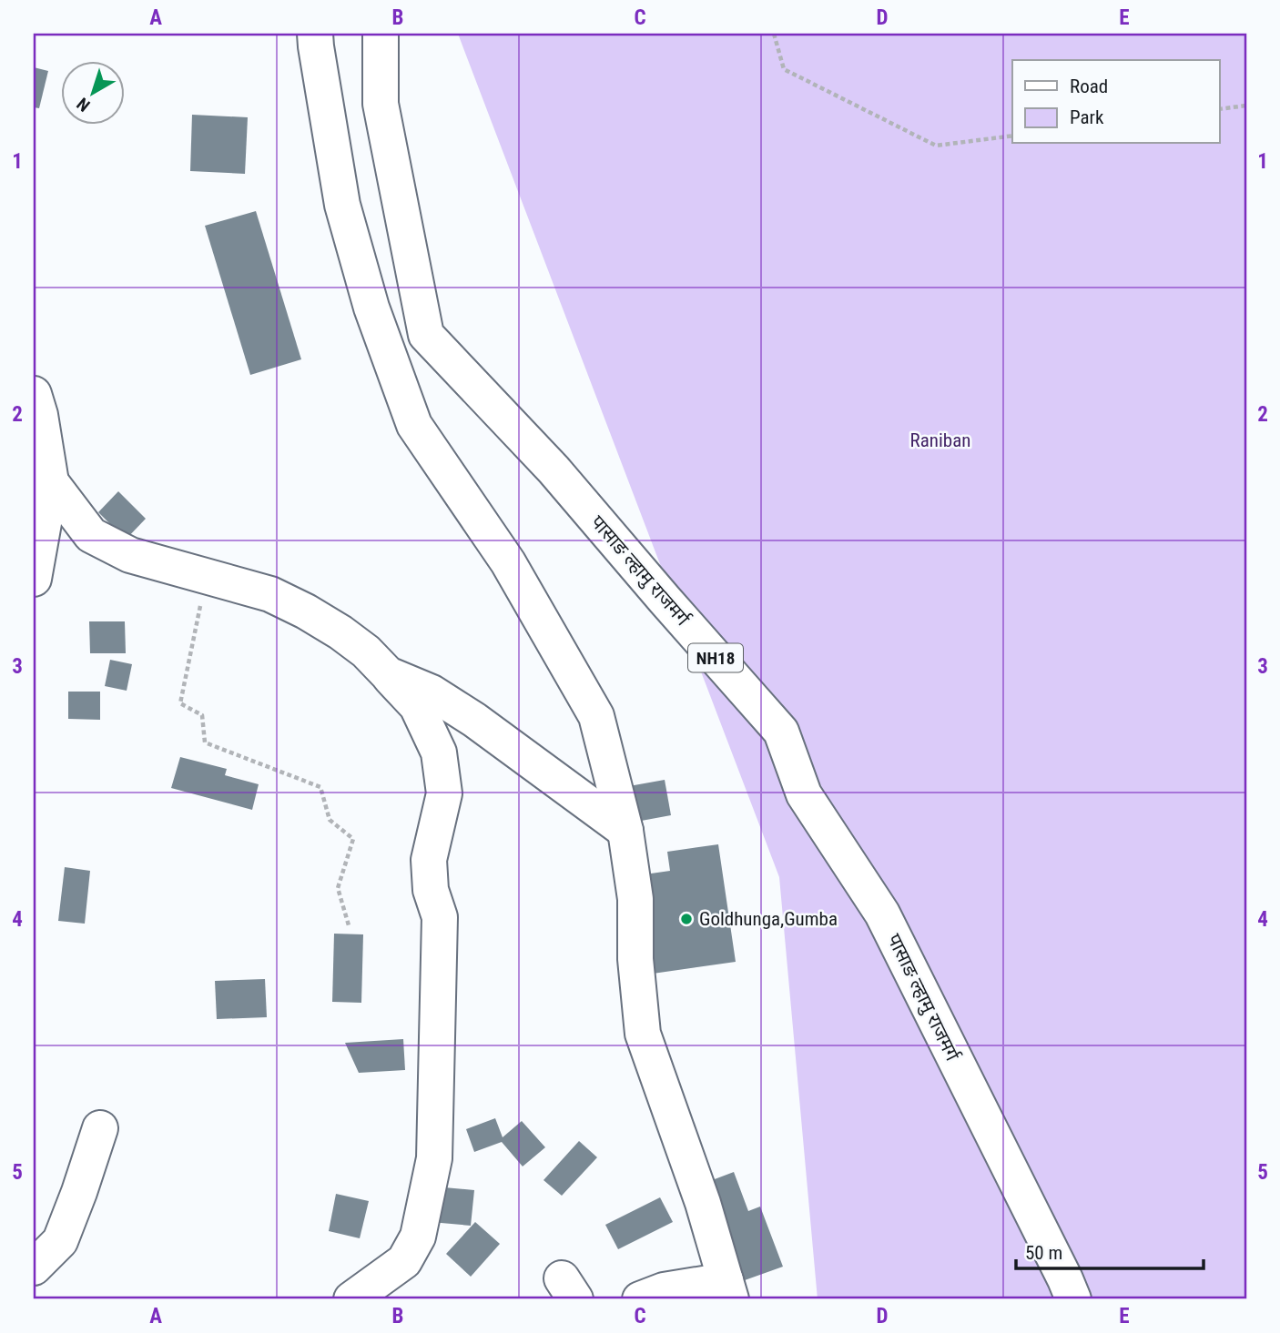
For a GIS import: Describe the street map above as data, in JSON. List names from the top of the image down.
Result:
{
  "streets": {
    "street": ["पासाङ ल्हामु राजमर्ग", "NH18"]
  },
  "parks": ["Raniban"],
  "places": ["Goldhunga,Gumba"],
  "legend": ["Road", "Park"],
  "scale_bar": "50 m",
  "north": "bottom left",
  "grid": {
    "columns": [
      "A",
      "B",
      "C",
      "D",
      "E"
    ],
    "rows": [
      "1",
      "2",
      "3",
      "4",
      "5"
    ]
  }
}
